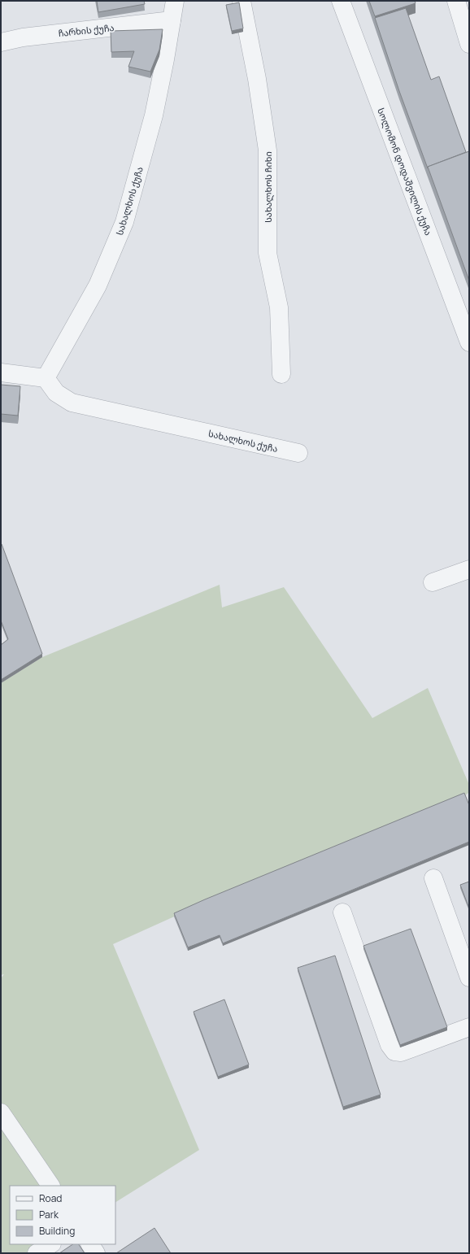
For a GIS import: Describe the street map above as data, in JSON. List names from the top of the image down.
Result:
{
  "streets": {
    "street": [
      "ჩარხის ქუჩა",
      "სოლომონ დოდაშვილის ქუჩა",
      "სახალხოს ჩიხი",
      "სახალხოს ქუჩა"
    ]
  },
  "crossings": [
    ["ჩარხის ქუჩა", "სახალხოს ქუჩა"]
  ],
  "legend": ["Road", "Park", "Building"]
}
